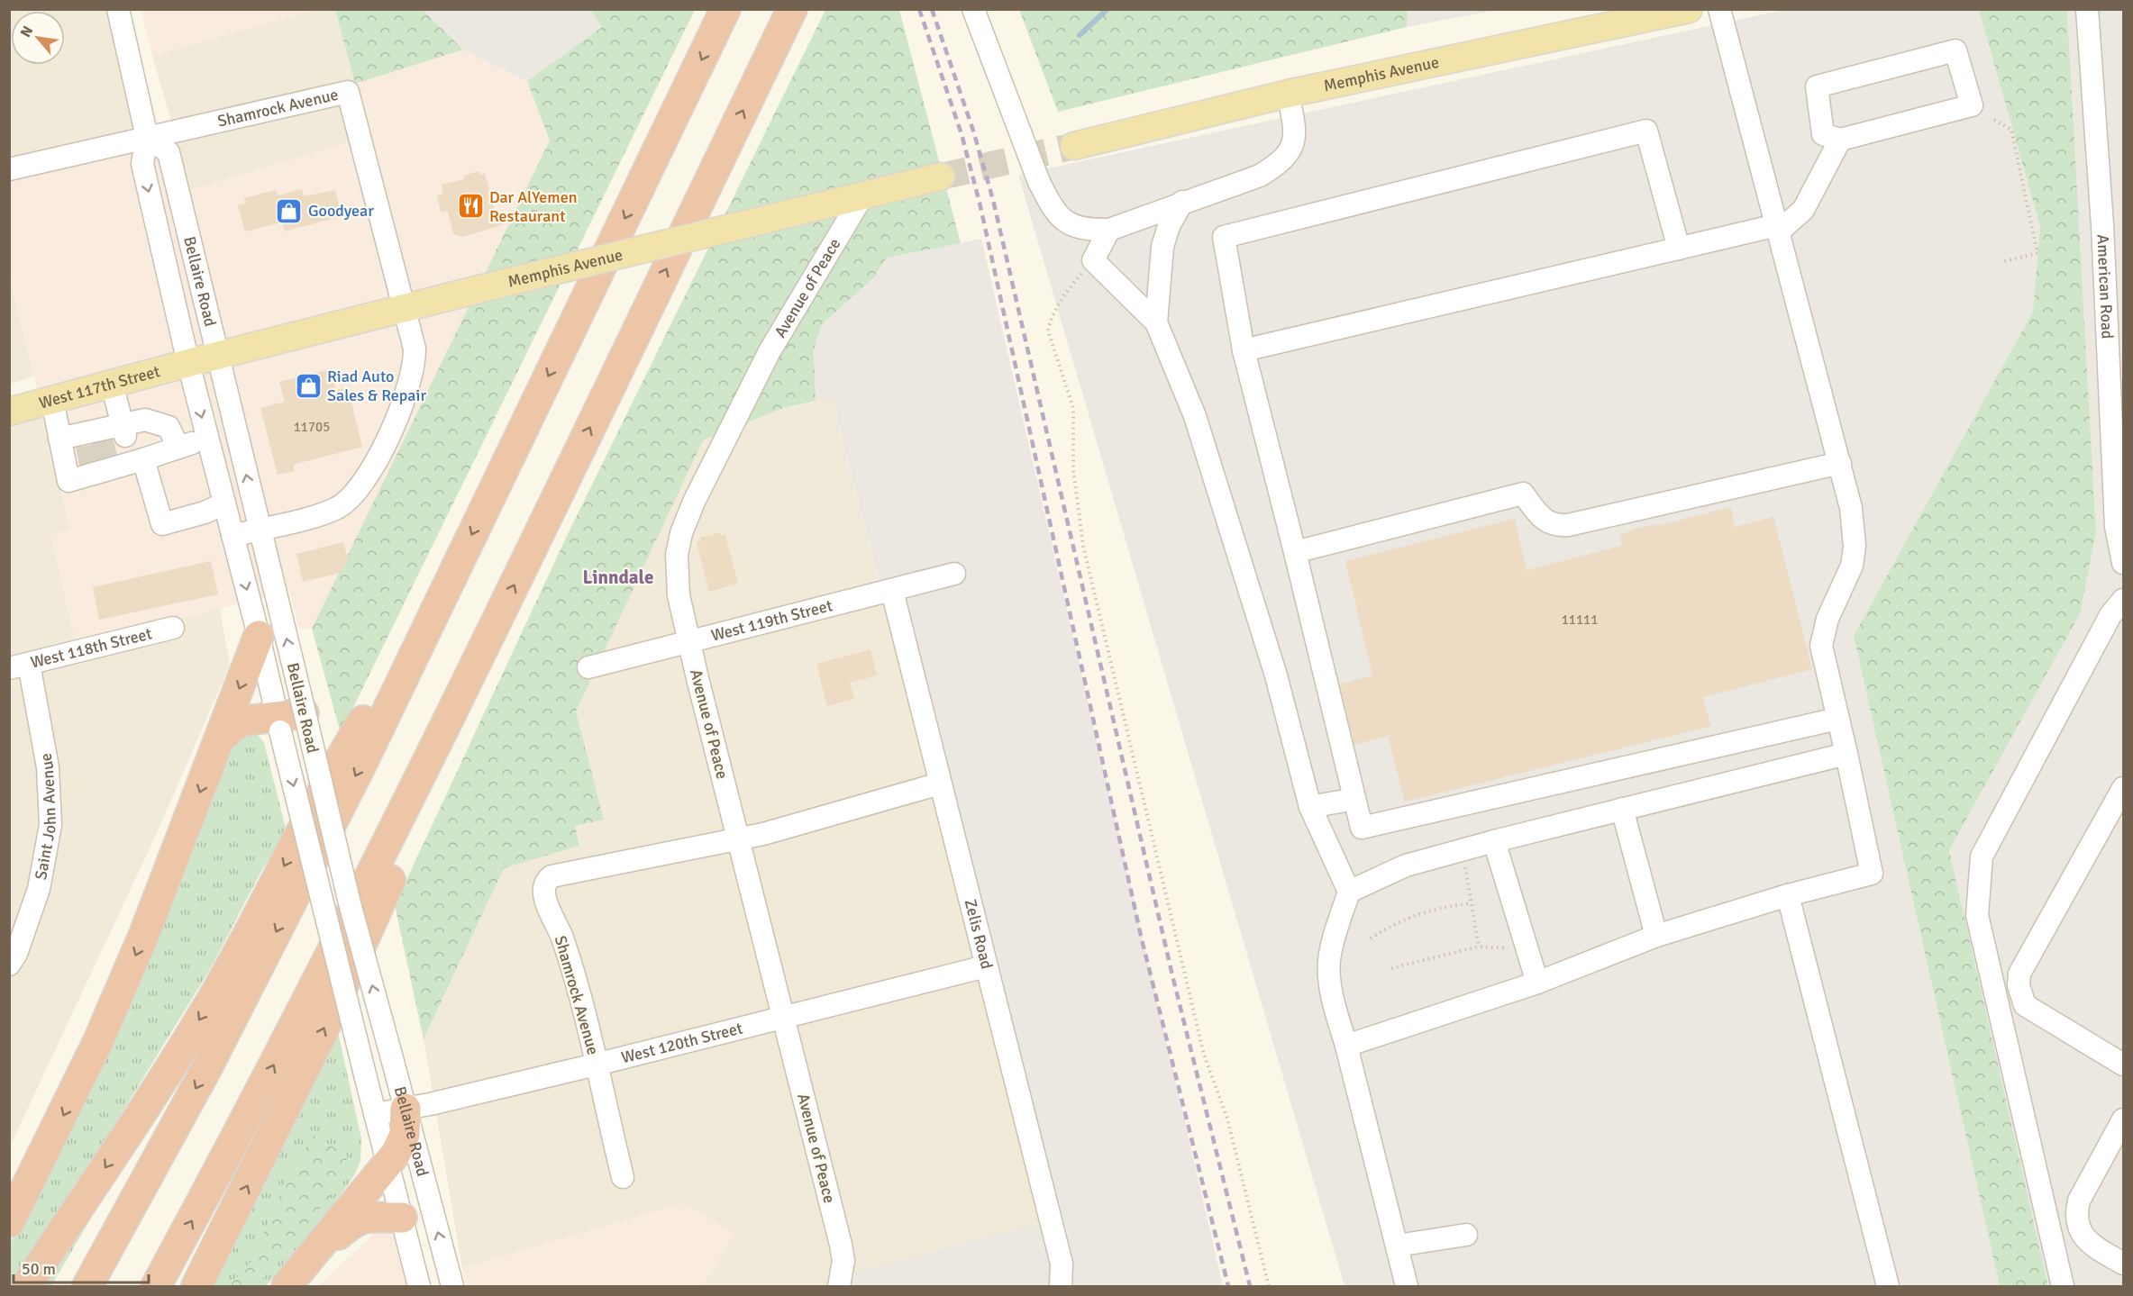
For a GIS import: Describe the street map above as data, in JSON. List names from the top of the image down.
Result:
{
  "streets": {
    "main road": ["Memphis Avenue", "West 117th Street"],
    "street": [
      "Shamrock Avenue",
      "Bellaire Road",
      "American Road",
      "Avenue of Peace",
      "West 119th Street",
      "West 118th Street",
      "Saint John Avenue",
      "Zelis Road",
      "West 120th Street"
    ]
  },
  "crossings": [
    ["Memphis Avenue", "Shamrock Avenue"],
    ["Memphis Avenue", "Bellaire Road"],
    ["Memphis Avenue", "Avenue of Peace"],
    ["Memphis Avenue", "West 117th Street"],
    ["Shamrock Avenue", "Bellaire Road"],
    ["Shamrock Avenue", "Avenue of Peace"],
    ["Shamrock Avenue", "West 120th Street"],
    ["Bellaire Road", "West 117th Street"],
    ["Bellaire Road", "West 120th Street"],
    ["Avenue of Peace", "West 119th Street"],
    ["Avenue of Peace", "West 120th Street"],
    ["West 119th Street", "Zelis Road"],
    ["West 118th Street", "Saint John Avenue"],
    ["Zelis Road", "West 120th Street"]
  ],
  "districts": ["Linndale"],
  "places": {
    "restaurant": ["Dar AlYemen Restaurant"],
    "shop": ["Goodyear", "Riad Auto Sales & Repair"]
  },
  "house_numbers": ["11705", "11111"],
  "scale_bar": "50 m",
  "north": "top left"
}
